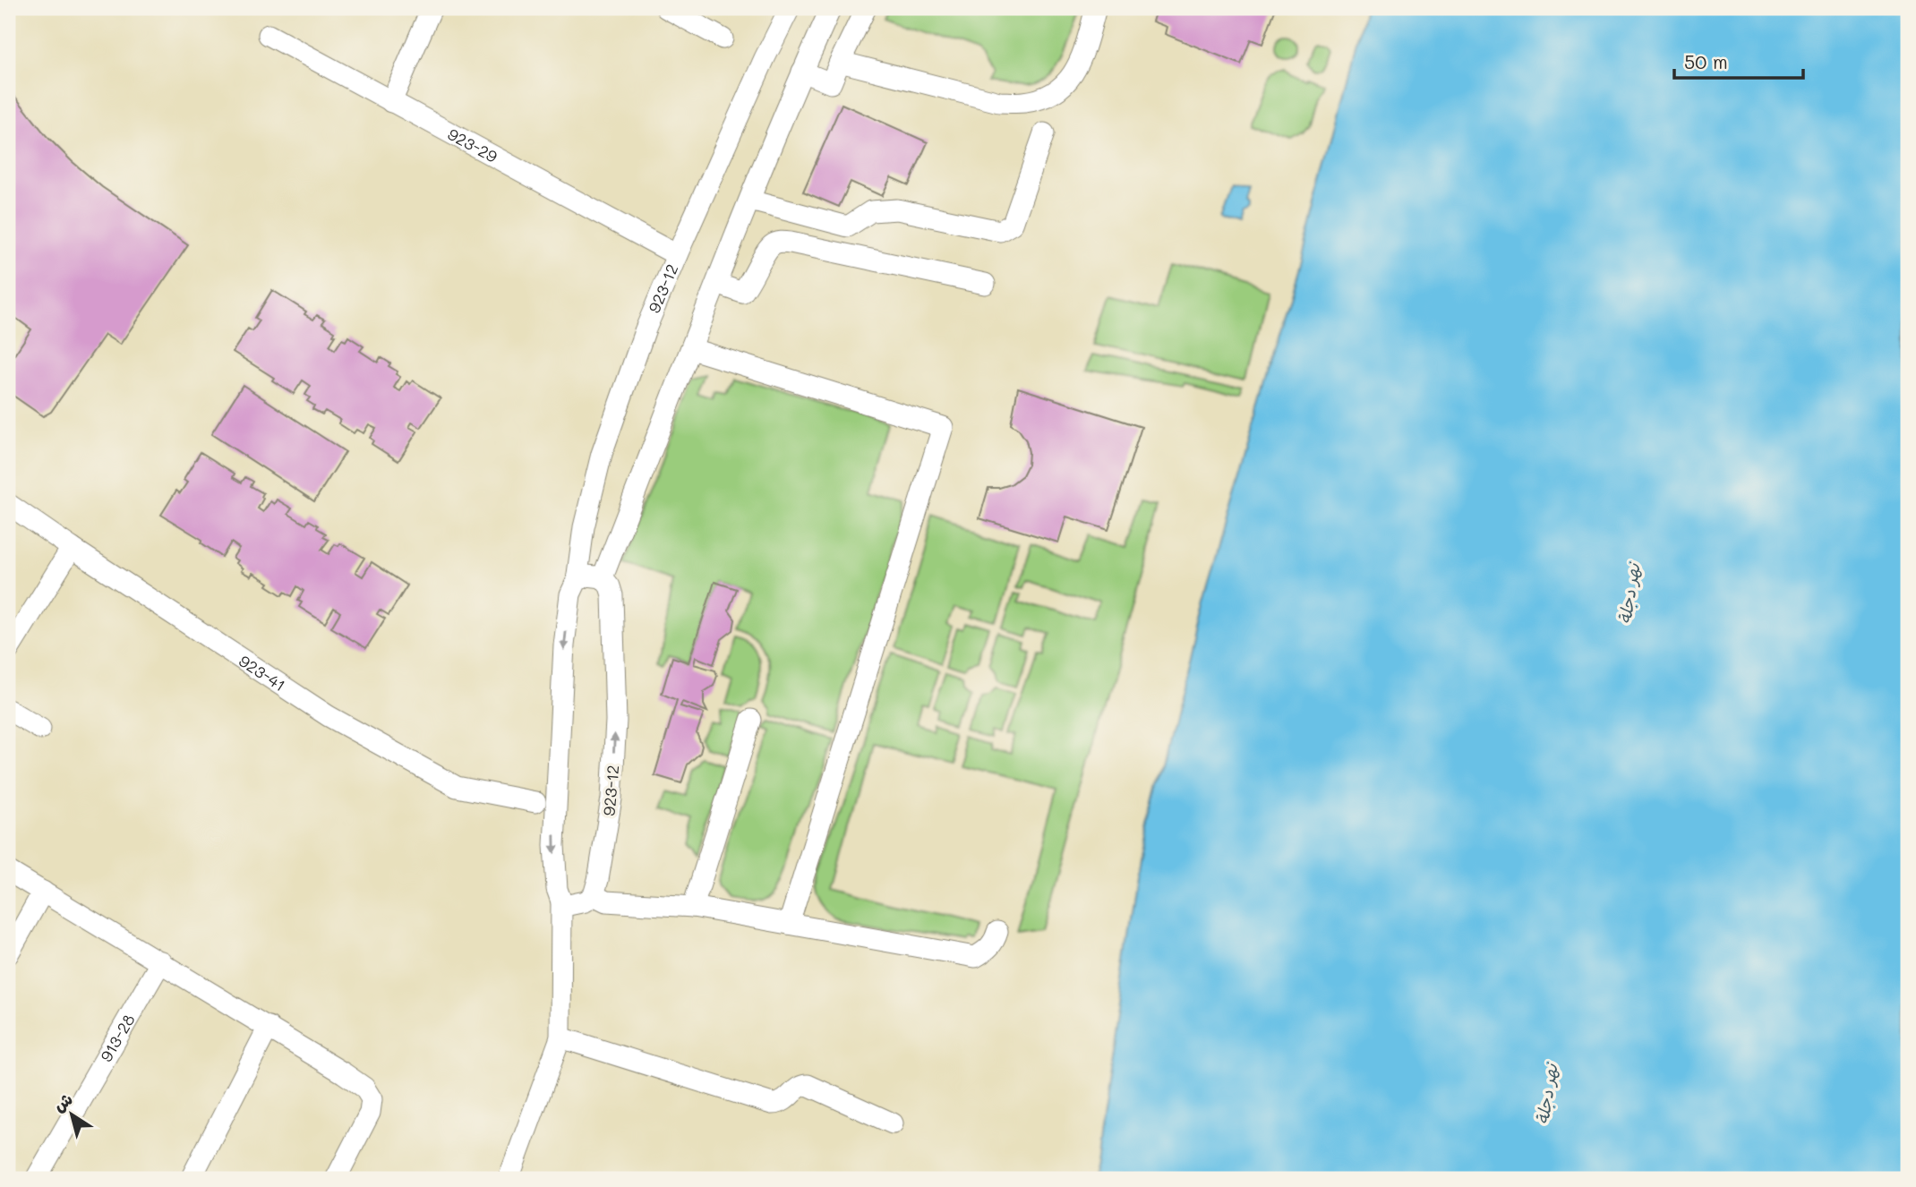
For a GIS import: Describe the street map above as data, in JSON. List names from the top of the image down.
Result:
{
  "streets": {
    "street": [
      "923-29",
      "923-12",
      "923-41",
      "913-28"
    ]
  },
  "crossings": [
    ["923-29", "923-12"]
  ],
  "water": ["نهر دجلة"],
  "scale_bar": "50 m",
  "north": "top left"
}
